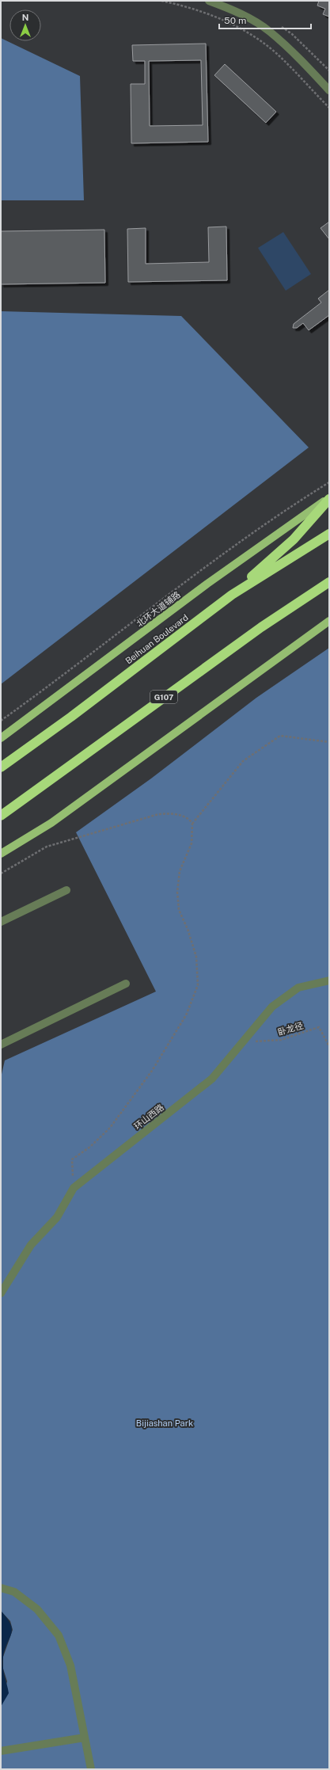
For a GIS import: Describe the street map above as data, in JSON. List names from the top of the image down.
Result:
{
  "streets": {
    "highway": ["Beihuan Boulevard", "G107"],
    "main road": ["北环大道辅路"],
    "street": ["环山西路"],
    "path": ["卧龙径"]
  },
  "crossings": [
    ["卧龙径", "环山西路"]
  ],
  "parks": ["Bijiashan Park"],
  "scale_bar": "50 m",
  "north": "top"
}
